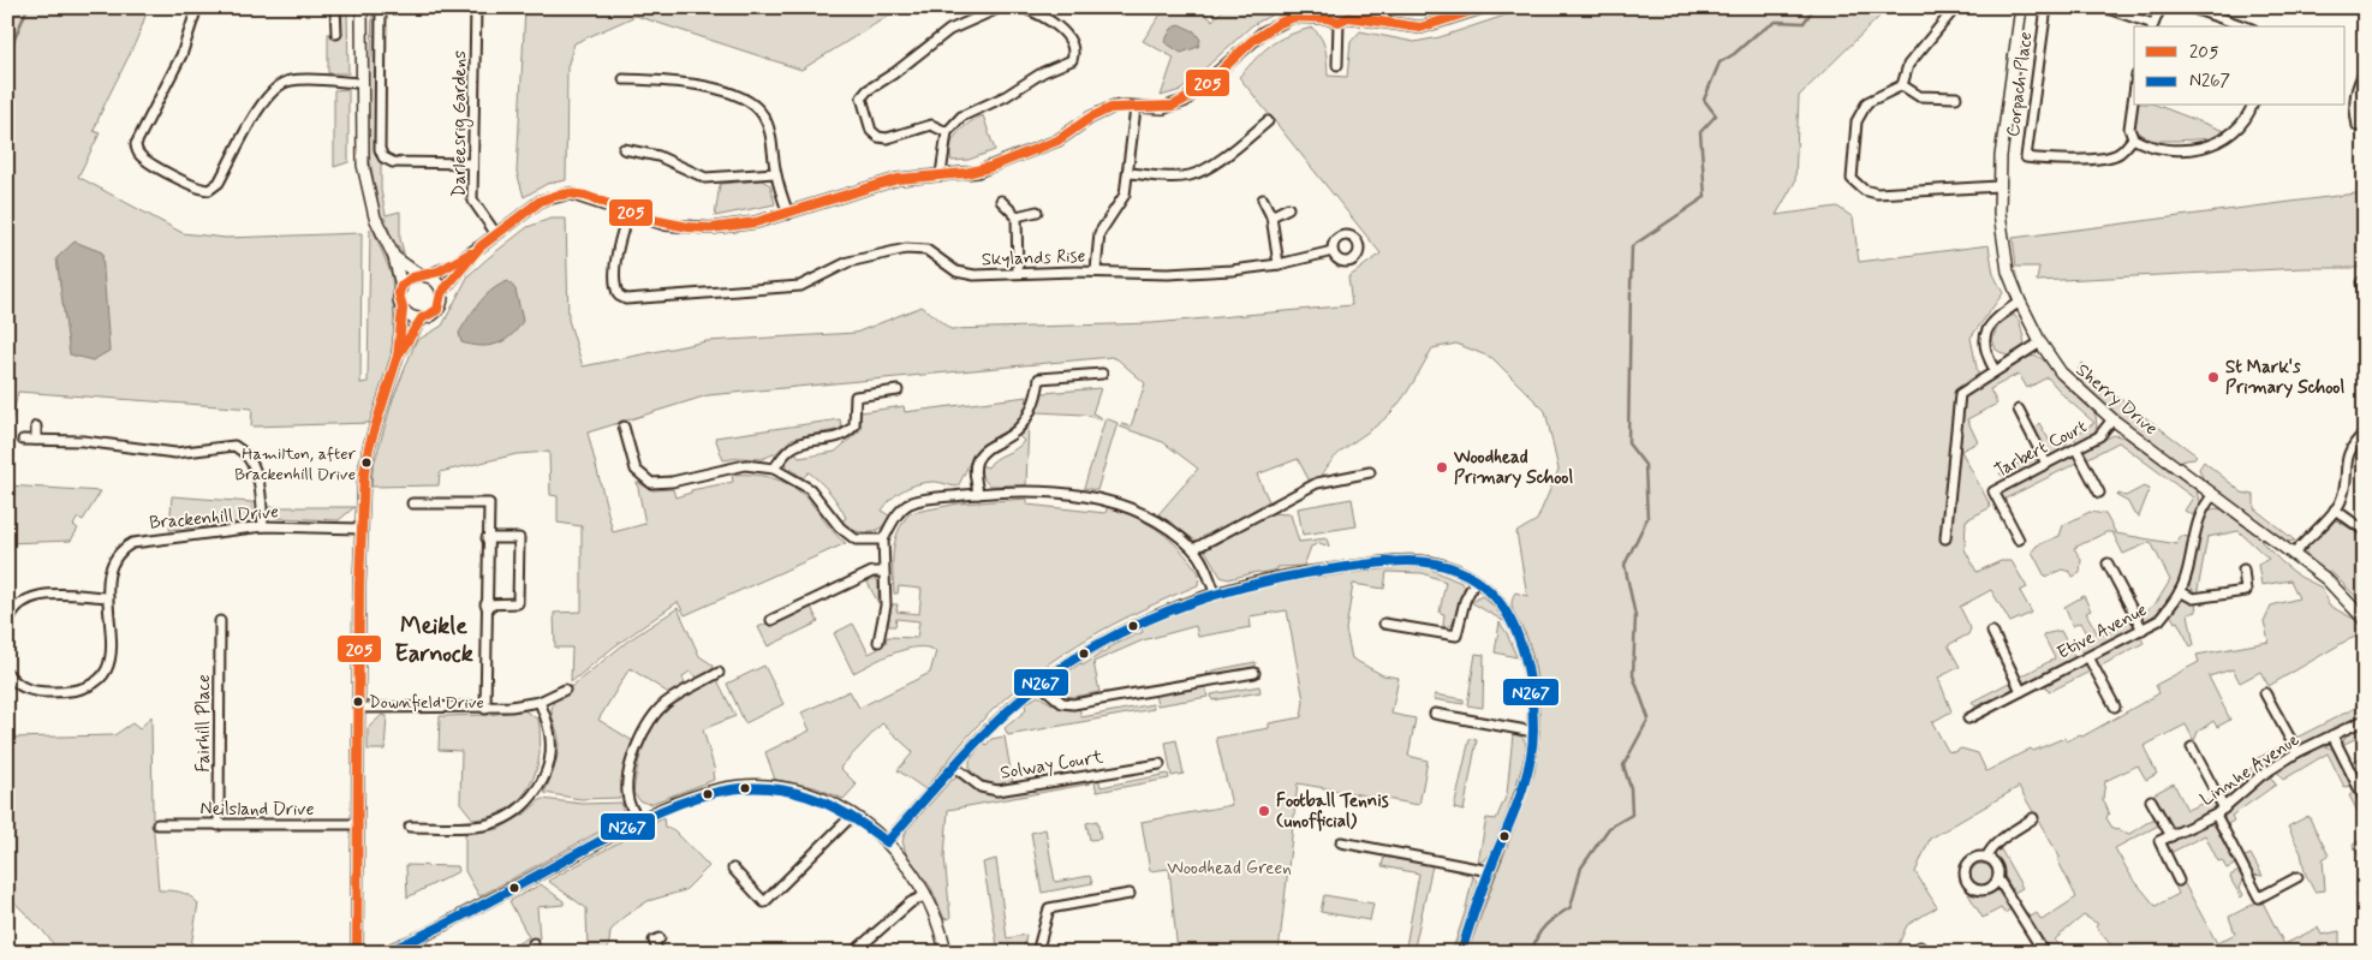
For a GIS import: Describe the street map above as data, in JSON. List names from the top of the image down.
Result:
{
  "streets": {
    "street": [
      "Corpach Place",
      "Darleesrig Gardens",
      "Skylands Rise",
      "Sherry Drive",
      "Tarbert Court",
      "Brackenhill Drive",
      "Etive Avenue",
      "Fairhill Place",
      "Solway Court",
      "Linnhe Avenue",
      "Neilsland Drive"
    ]
  },
  "crossings": [
    ["Sherry Drive", "Tarbert Court"],
    ["Sherry Drive", "Etive Avenue"],
    ["Fairhill Place", "Neilsland Drive"]
  ],
  "districts": ["Meikle Earnock"],
  "parks": ["Woodhead Green"],
  "places": [
    "St Mark's Primary School",
    "Hamilton, after Brackenhill Drive",
    "Woodhead Primary School",
    "Downfield Drive",
    "Football Tennis (unofficial)"
  ],
  "lines": ["transit line 205", "transit line N267"],
  "legend": ["205", "N267"]
}
